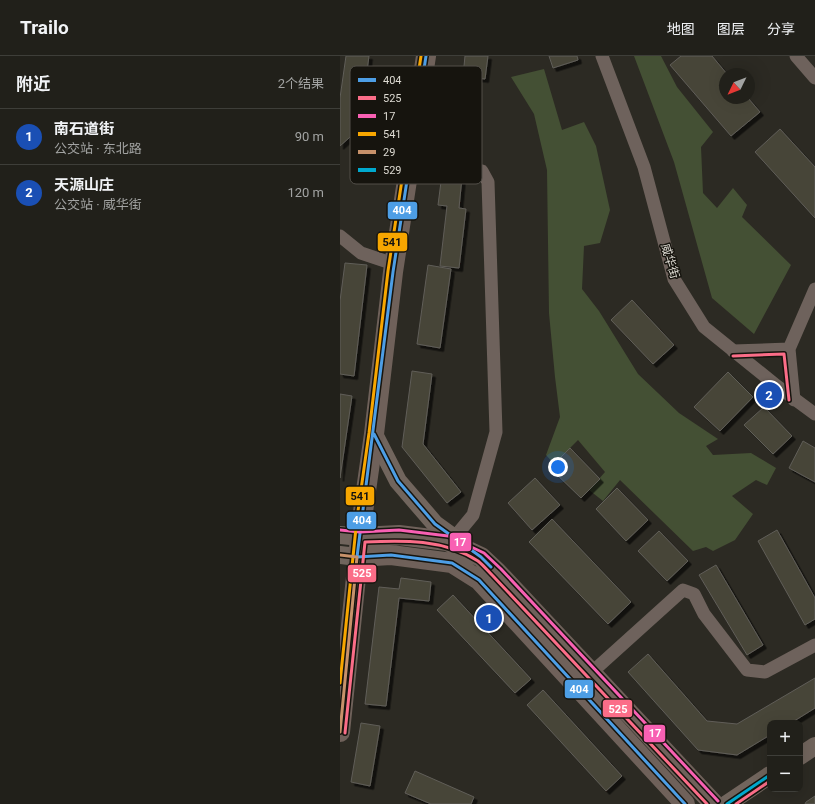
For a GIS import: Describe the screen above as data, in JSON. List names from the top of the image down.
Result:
{
  "streets": {
    "street": ["威华街"]
  },
  "lines": [
    "transit line 404",
    "transit line 541",
    "transit line 525",
    "transit line 17",
    "transit line 29",
    "transit line 529"
  ],
  "legend": [
    "404",
    "525",
    "17",
    "541",
    "29",
    "529"
  ],
  "north": "bottom left",
  "page": {
    "header": "Trailo",
    "nav": ["地图", "图层", "分享"],
    "heading": ["附近", "2个结果"],
    "list": [
      {
        "mark": "1",
        "name": "南石道街",
        "note": "公交站 · 东北路",
        "value": "90 m"
      },
      {
        "mark": "2",
        "name": "天源山庄",
        "note": "公交站 · 威华街",
        "value": "120 m"
      }
    ],
    "pins": ["2", "1"],
    "map_buttons": ["+", "−"]
  }
}
